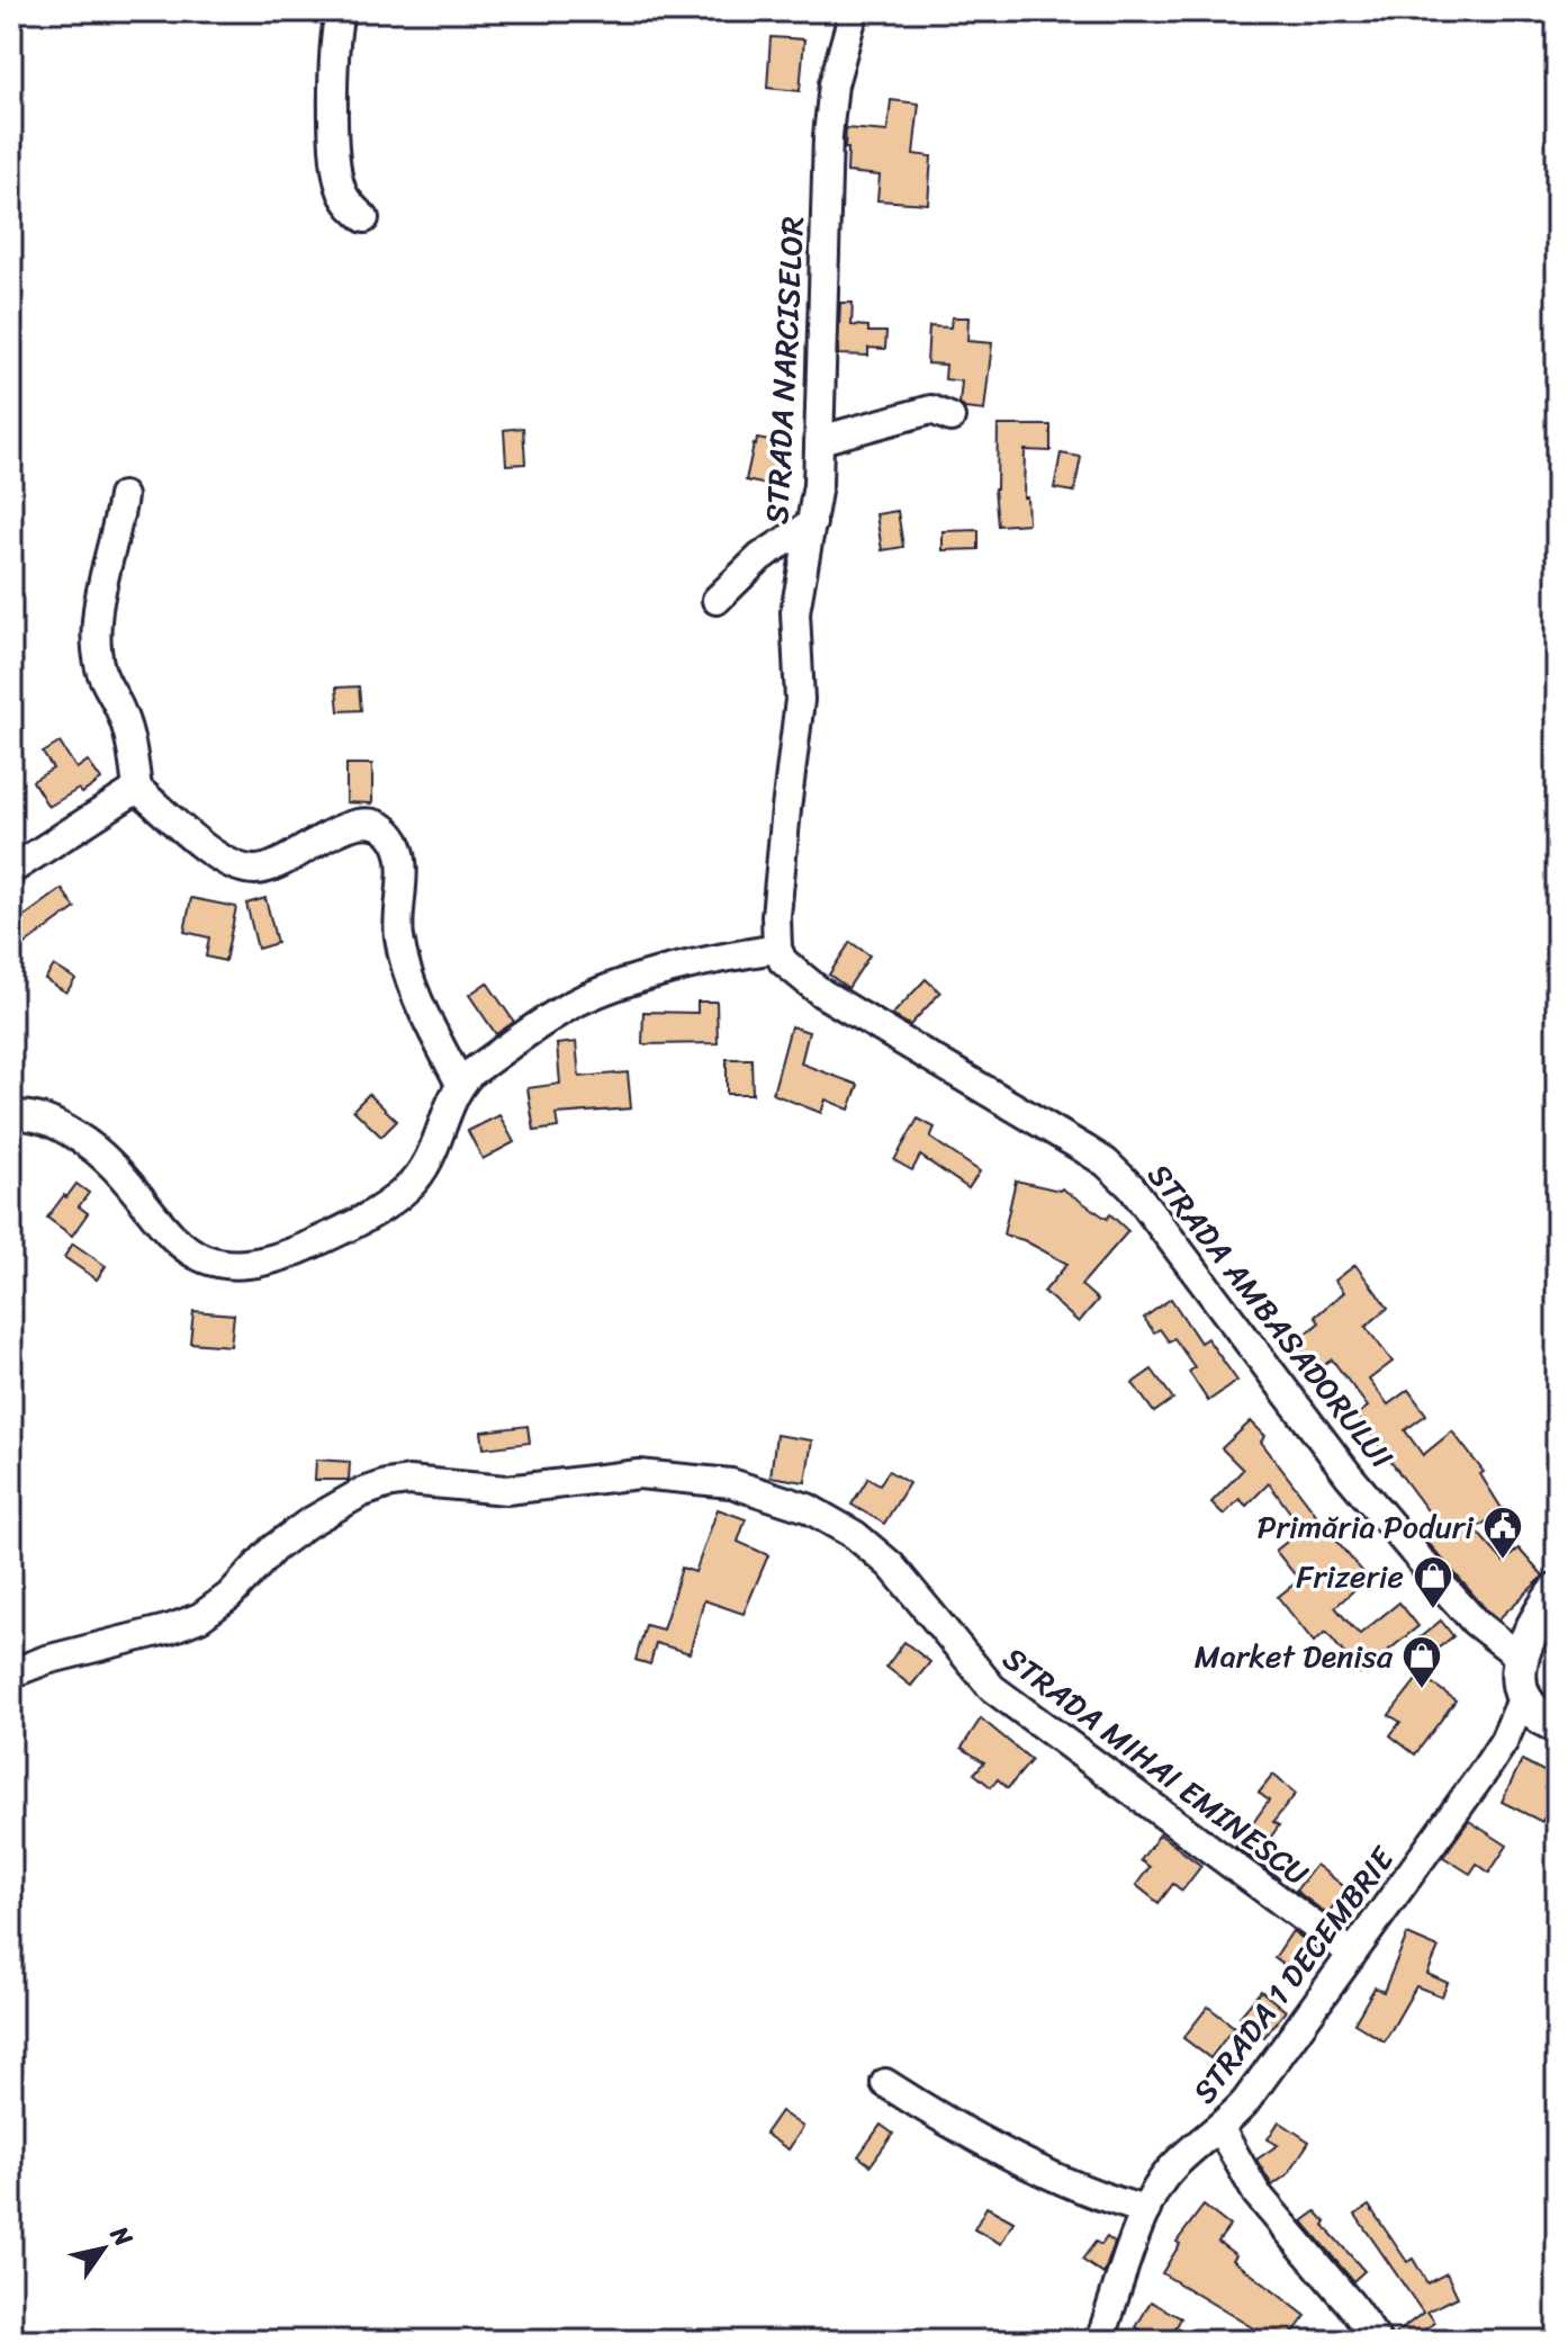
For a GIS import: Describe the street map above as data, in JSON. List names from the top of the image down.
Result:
{
  "streets": {
    "street": [
      "STRADA NARCISELOR",
      "STRADA AMBASADORULUI",
      "STRADA MIHAI EMINESCU",
      "STRADA 1 DECEMBRIE"
    ]
  },
  "crossings": [
    ["STRADA NARCISELOR", "STRADA AMBASADORULUI"],
    ["STRADA MIHAI EMINESCU", "STRADA 1 DECEMBRIE"]
  ],
  "places": {
    "public building": ["Primăria Poduri"],
    "shop": ["Frizerie", "Market Denisa"]
  },
  "north": "top right"
}
